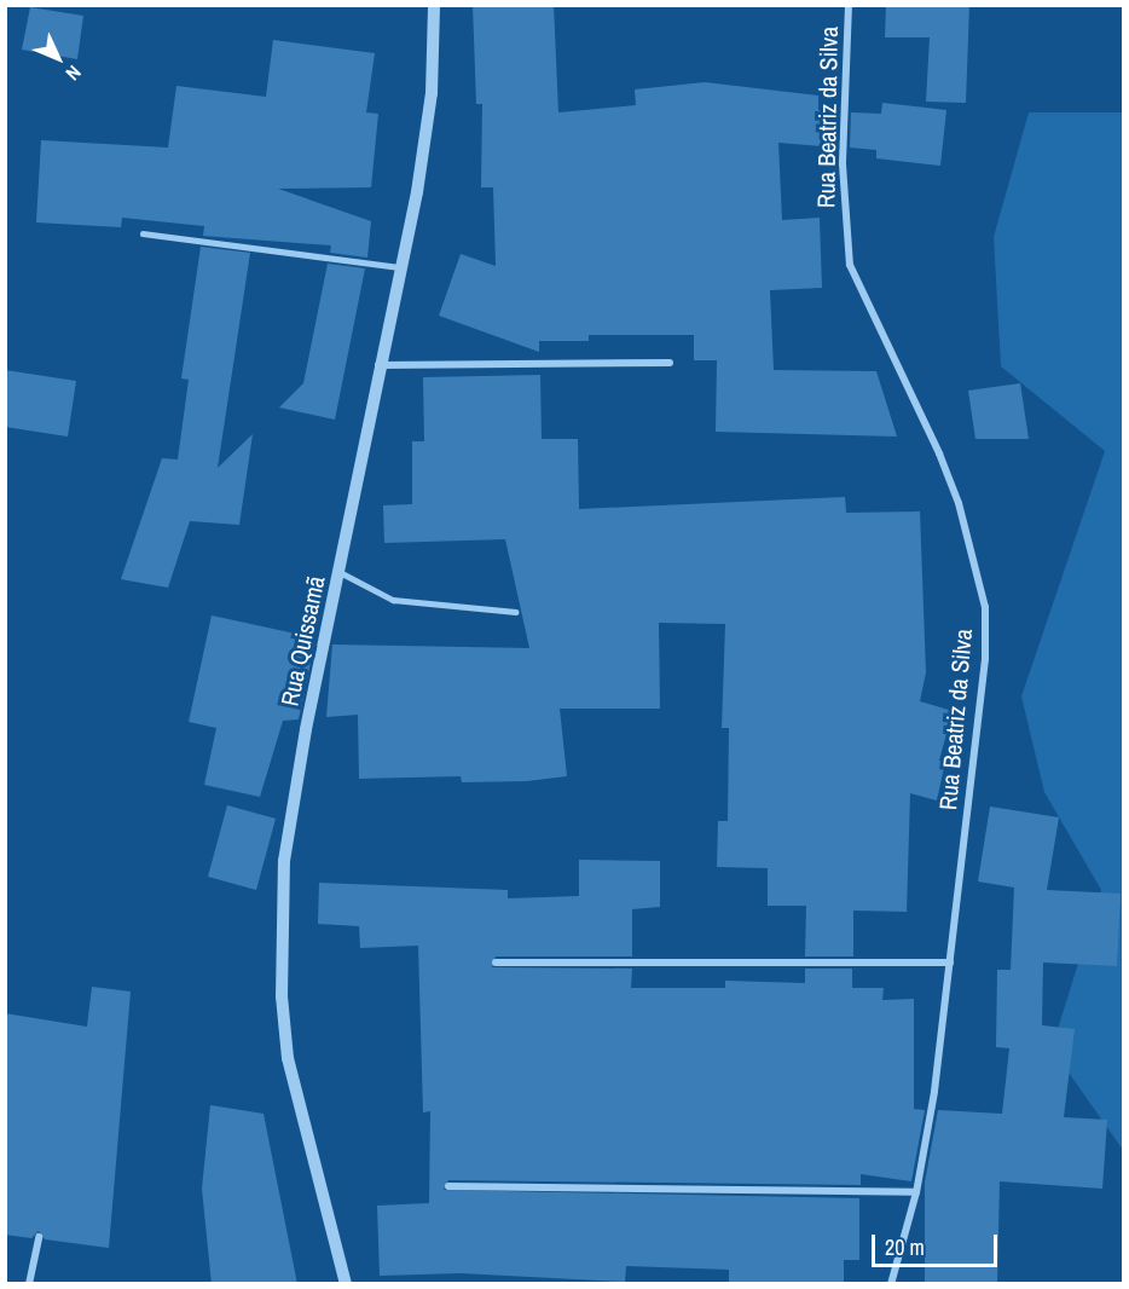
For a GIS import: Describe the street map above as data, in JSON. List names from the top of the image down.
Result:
{
  "streets": {
    "street": ["Rua Beatriz da Silva", "Rua Quissamã"]
  },
  "scale_bar": "20 m",
  "north": "bottom right"
}
